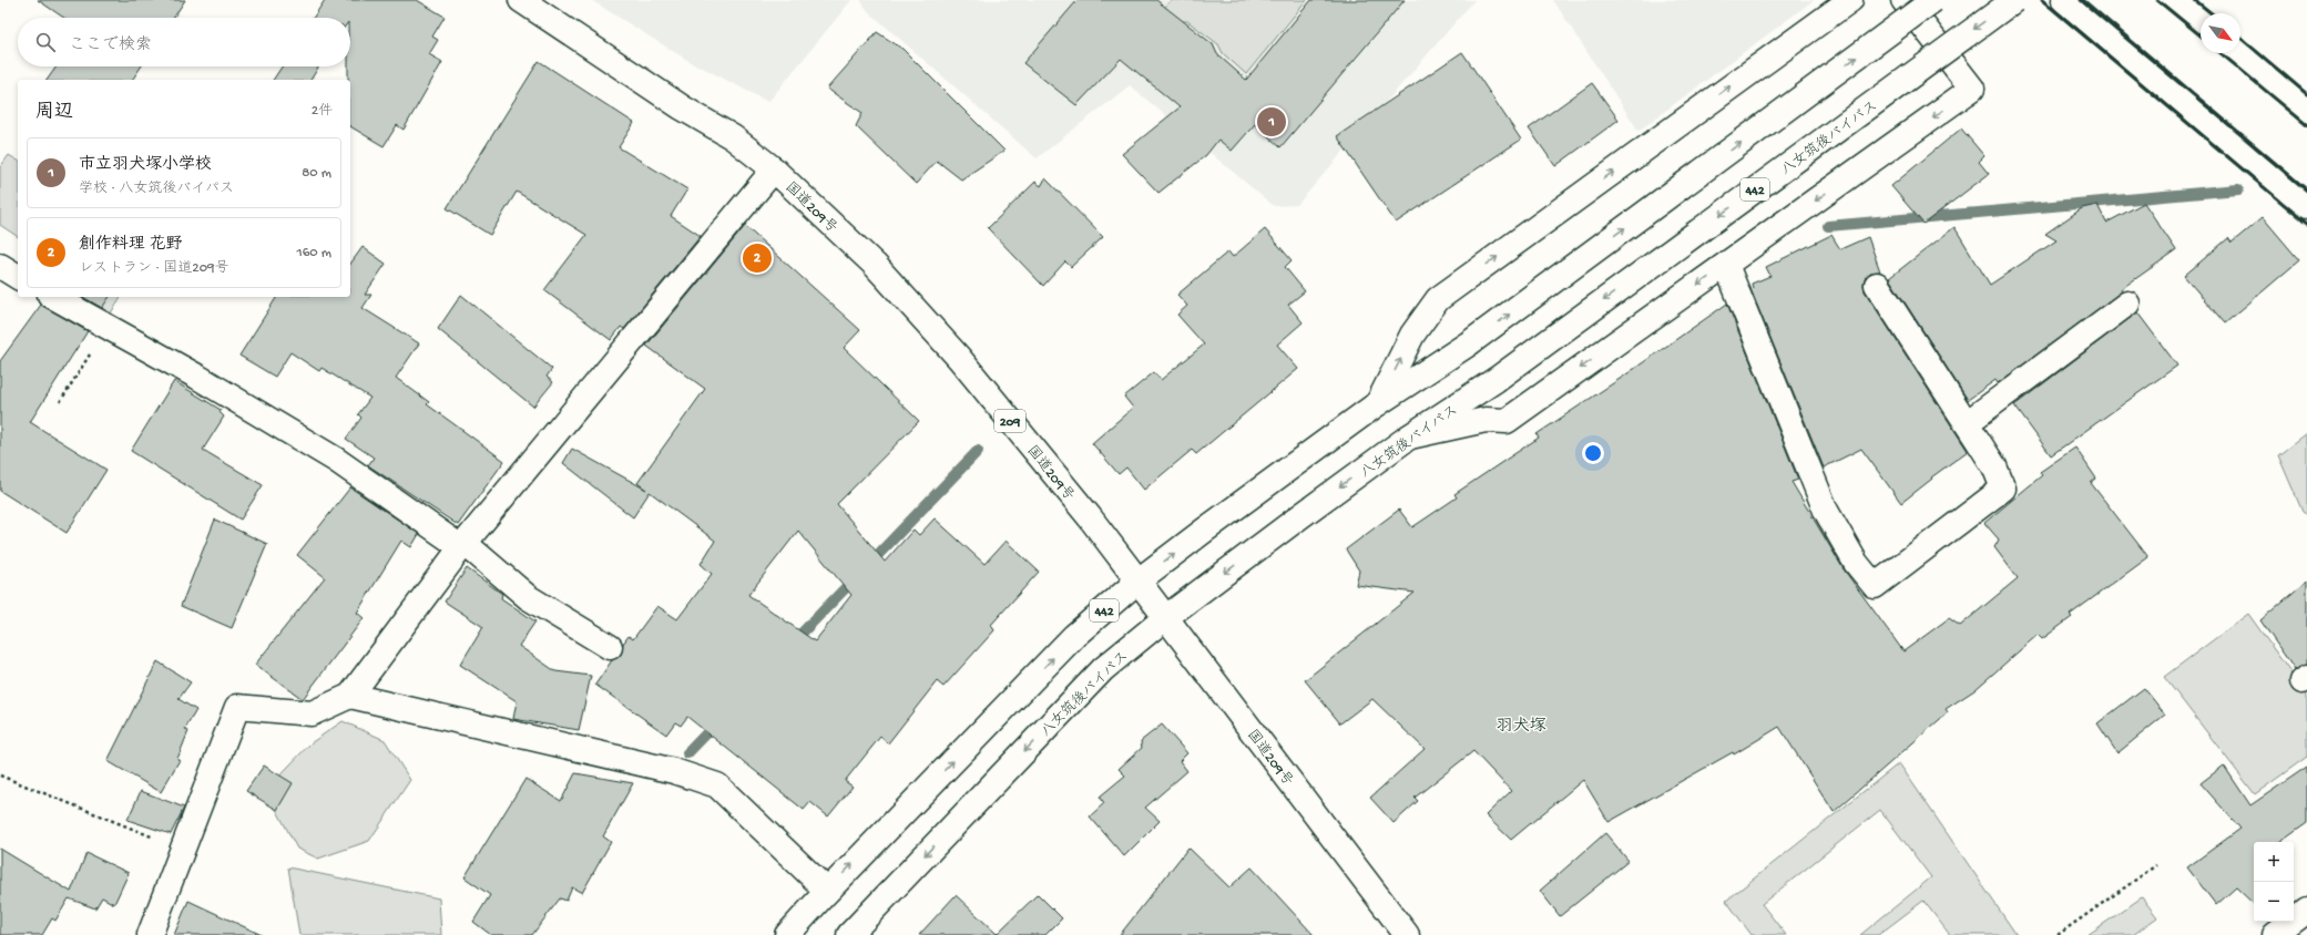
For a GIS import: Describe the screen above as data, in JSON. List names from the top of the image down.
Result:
{
  "streets": {
    "main road": [
      "八女筑後バイパス",
      "442",
      "国道209号",
      "209"
    ]
  },
  "crossings": [
    ["八女筑後バイパス", "国道209号"],
    ["442", "国道209号"]
  ],
  "districts": ["羽犬塚"],
  "north": "bottom right",
  "page": {
    "search": "ここで検索",
    "heading": ["周辺", "2件"],
    "pins": ["1", "2"],
    "list": [
      {
        "mark": "1",
        "name": "市立羽犬塚小学校",
        "note": "学校 · 八女筑後バイパス",
        "value": "80 m"
      },
      {
        "mark": "2",
        "name": "創作料理 花野",
        "note": "レストラン · 国道209号",
        "value": "160 m"
      }
    ],
    "map_buttons": ["+", "−"]
  }
}
